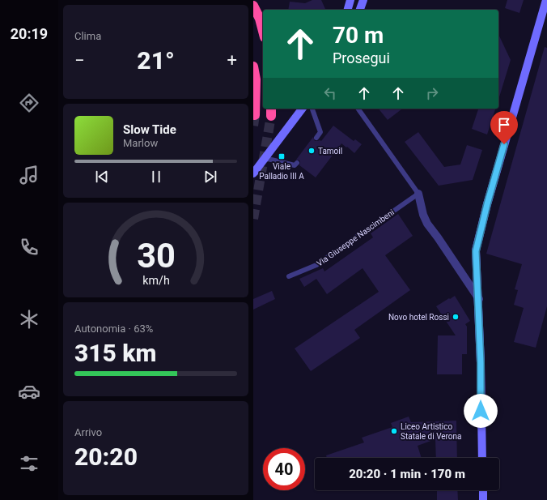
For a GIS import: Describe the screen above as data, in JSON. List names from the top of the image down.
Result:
{
  "streets": {
    "lane": ["Via Giuseppe Nascimbeni"]
  },
  "places": {
    "other": ["Tamoil", "Novo hotel Rossi", "Liceo Artistico Statale di Verona"],
    "transit": ["Viale Palladio III A"]
  },
  "page": {
    "tabs": "20:19",
    "tile": [
      "Clima",
      ["Autonomia · 63%", "315 km"],
      ["Arrivo", "20:20"]
    ],
    "turn": ["70 m", "Prosegui"],
    "heat": ["−", "21°", "+"],
    "song": ["Slow Tide", "Marlow"],
    "limit": "40",
    "trip": "20:20 · 1 min · 170 m",
    "gauge": ["30", "km/h"]
  }
}
